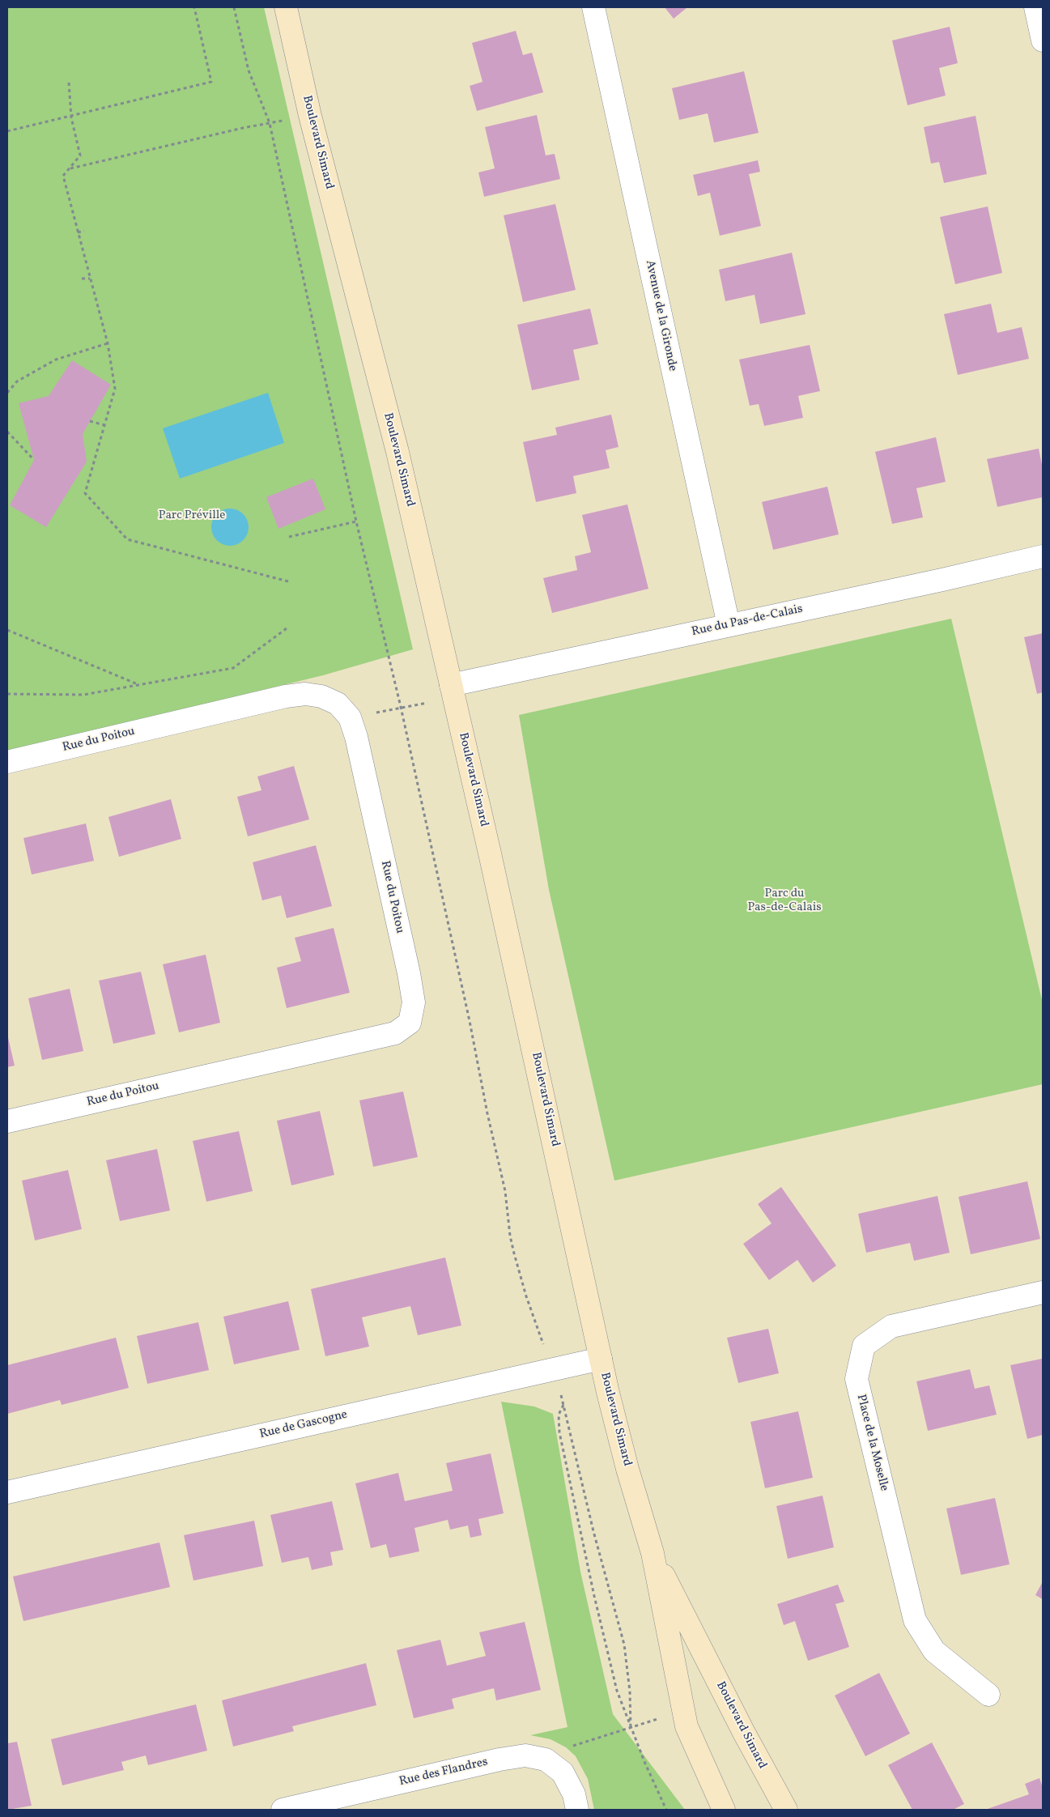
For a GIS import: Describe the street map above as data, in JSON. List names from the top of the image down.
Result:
{
  "streets": {
    "main road": ["Boulevard Simard"],
    "street": [
      "Avenue de la Gironde",
      "Rue du Pas-de-Calais",
      "Rue du Poitou",
      "Rue de Gascogne",
      "Place de la Moselle",
      "Rue des Flandres"
    ]
  },
  "crossings": [
    ["Boulevard Simard", "Rue du Pas-de-Calais"],
    ["Boulevard Simard", "Rue de Gascogne"],
    ["Avenue de la Gironde", "Rue du Pas-de-Calais"]
  ],
  "parks": ["Parc Préville", "Parc du Pas-de-Calais"]
}
